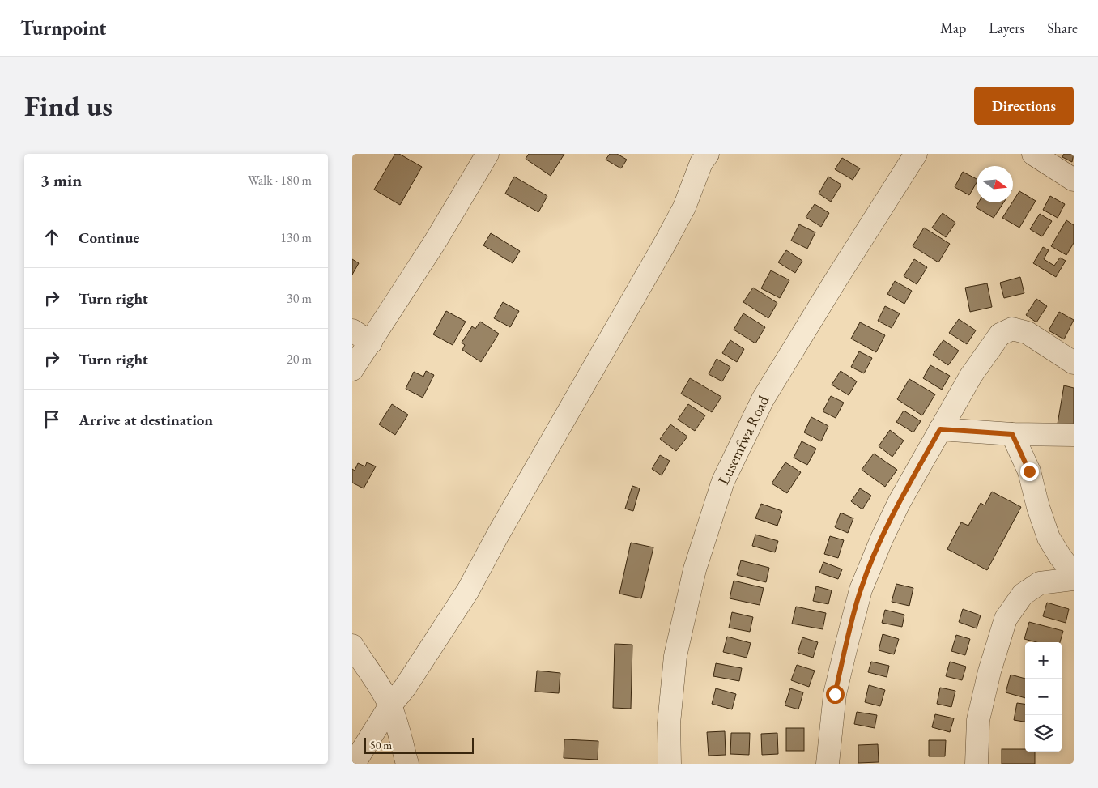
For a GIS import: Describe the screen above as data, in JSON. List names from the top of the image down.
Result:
{
  "streets": {
    "street": ["Lusemfwa Road"]
  },
  "scale_bar": "50 m",
  "north": "right",
  "page": {
    "header": "Turnpoint",
    "nav": ["Map", "Layers", "Share"],
    "buttons": "Directions",
    "title": "Find us",
    "heading": ["3 min", "Walk · 180 m"],
    "list": [
      ["Continue", "130 m"],
      ["Turn right", "30 m"],
      ["Turn right", "20 m"],
      "Arrive at destination"
    ],
    "map_buttons": ["+", "−"],
    "scale": "50 m"
  }
}
